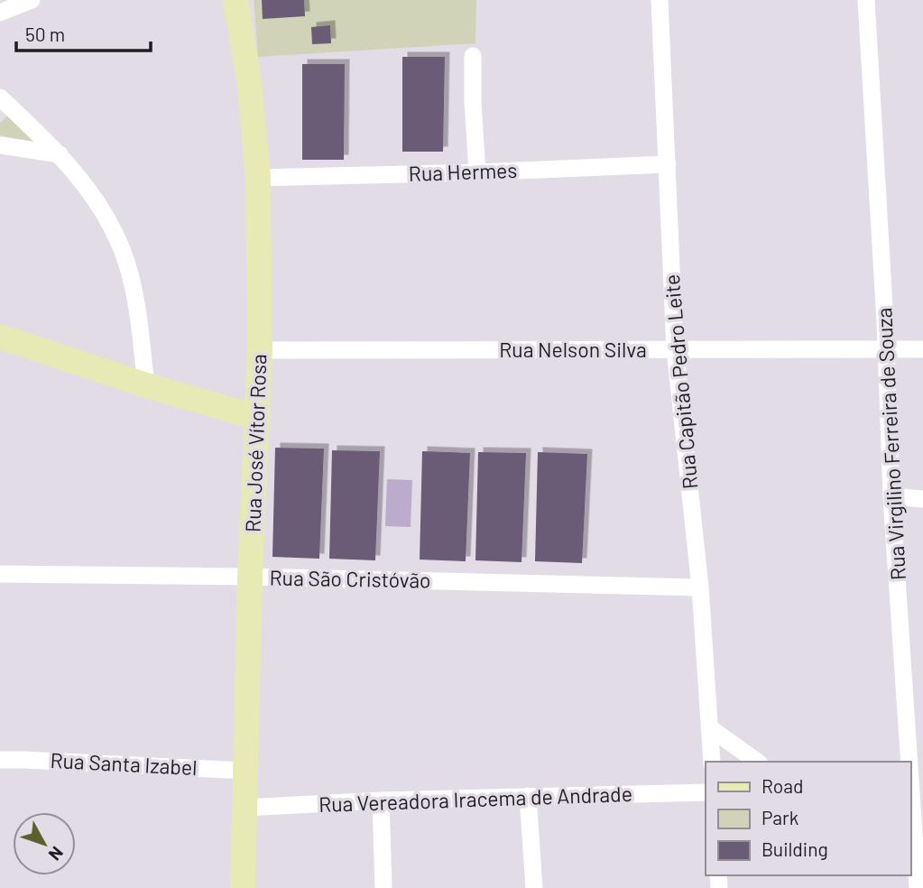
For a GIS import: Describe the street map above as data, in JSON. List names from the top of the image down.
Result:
{
  "streets": {
    "main road": ["Rua José Vítor Rosa"],
    "street": [
      "Rua Hermes",
      "Rua Nelson Silva",
      "Rua Capitão Pedro Leite",
      "Rua Virgilino Ferreira de Souza",
      "Rua São Cristóvão",
      "Rua Santa Izabel",
      "Rua Vereadora Iracema de Andrade"
    ]
  },
  "crossings": [
    ["Rua Hermes", "Rua Capitão Pedro Leite"],
    ["Rua Hermes", "Rua José Vítor Rosa"],
    ["Rua Nelson Silva", "Rua Capitão Pedro Leite"],
    ["Rua Nelson Silva", "Rua José Vítor Rosa"],
    ["Rua Nelson Silva", "Rua Virgilino Ferreira de Souza"],
    ["Rua Capitão Pedro Leite", "Rua São Cristóvão"],
    ["Rua José Vítor Rosa", "Rua São Cristóvão"],
    ["Rua José Vítor Rosa", "Rua Santa Izabel"],
    ["Rua José Vítor Rosa", "Rua Vereadora Iracema de Andrade"]
  ],
  "legend": ["Road", "Park", "Building"],
  "scale_bar": "50 m",
  "north": "bottom right"
}
